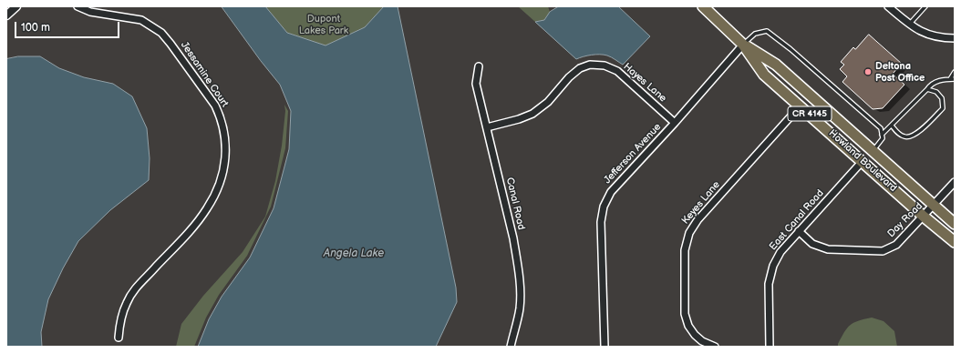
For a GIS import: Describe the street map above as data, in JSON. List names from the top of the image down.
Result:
{
  "streets": {
    "main road": ["CR 4145", "Howland Boulevard"],
    "street": [
      "Jessamine Court",
      "Hayes Lane",
      "Jefferson Avenue",
      "Keyes Lane",
      "Canal Road",
      "East Canal Road",
      "Day Road"
    ]
  },
  "crossings": [
    ["Hayes Lane", "Jefferson Avenue"],
    ["Hayes Lane", "Canal Road"],
    ["Jefferson Avenue", "Howland Boulevard"],
    ["Howland Boulevard", "Keyes Lane"],
    ["Howland Boulevard", "East Canal Road"],
    ["Howland Boulevard", "Day Road"],
    ["East Canal Road", "Day Road"]
  ],
  "water": ["Angela Lake"],
  "parks": ["Dupont Lakes Park"],
  "places": ["Deltona Post Office"],
  "scale_bar": "100 m"
}
